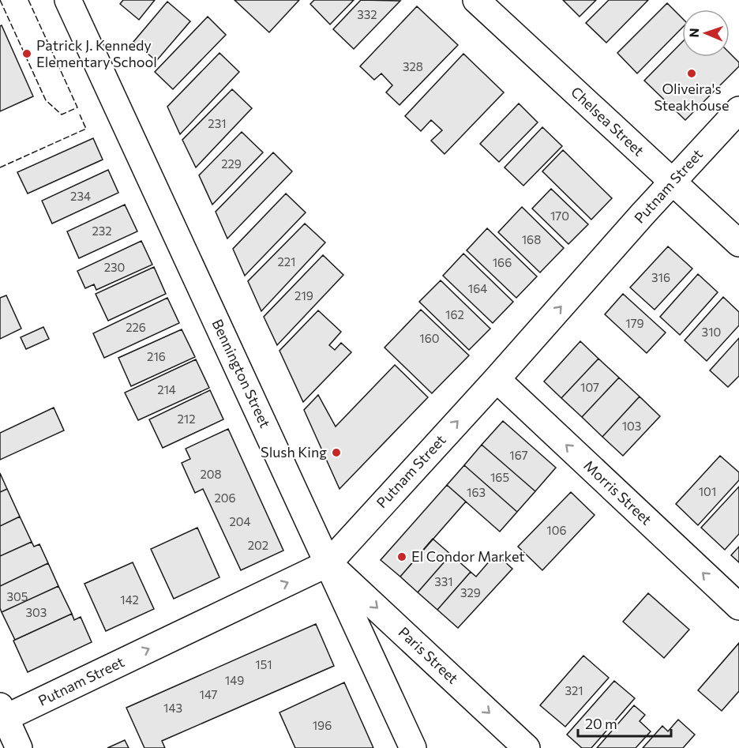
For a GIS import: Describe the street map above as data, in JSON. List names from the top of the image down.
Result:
{
  "streets": {
    "street": [
      "Chelsea Street",
      "Putnam Street",
      "Bennington Street",
      "Morris Street",
      "Paris Street"
    ]
  },
  "crossings": [
    ["Chelsea Street", "Putnam Street"],
    ["Putnam Street", "Bennington Street"],
    ["Putnam Street", "Morris Street"],
    ["Putnam Street", "Paris Street"],
    ["Bennington Street", "Paris Street"]
  ],
  "one_way": ["Putnam Street", "Morris Street", "Paris Street"],
  "places": [
    "Patrick J. Kennedy Elementary School",
    "Oliveira's Steakhouse",
    "Slush King",
    "El Condor Market"
  ],
  "house_numbers": [
    "332",
    "328",
    "231",
    "229",
    "234",
    "170",
    "232",
    "168",
    "221",
    "166",
    "230",
    "316",
    "164",
    "219",
    "162",
    "179",
    "226",
    "310",
    "160",
    "216",
    "107",
    "214",
    "212",
    "103",
    "167",
    "208",
    "165",
    "101",
    "163",
    "206",
    "204",
    "106",
    "202",
    "331",
    "329",
    "305",
    "142",
    "303",
    "151",
    "149",
    "321",
    "147",
    "143",
    "196"
  ],
  "scale_bar": "20 m",
  "north": "left"
}
